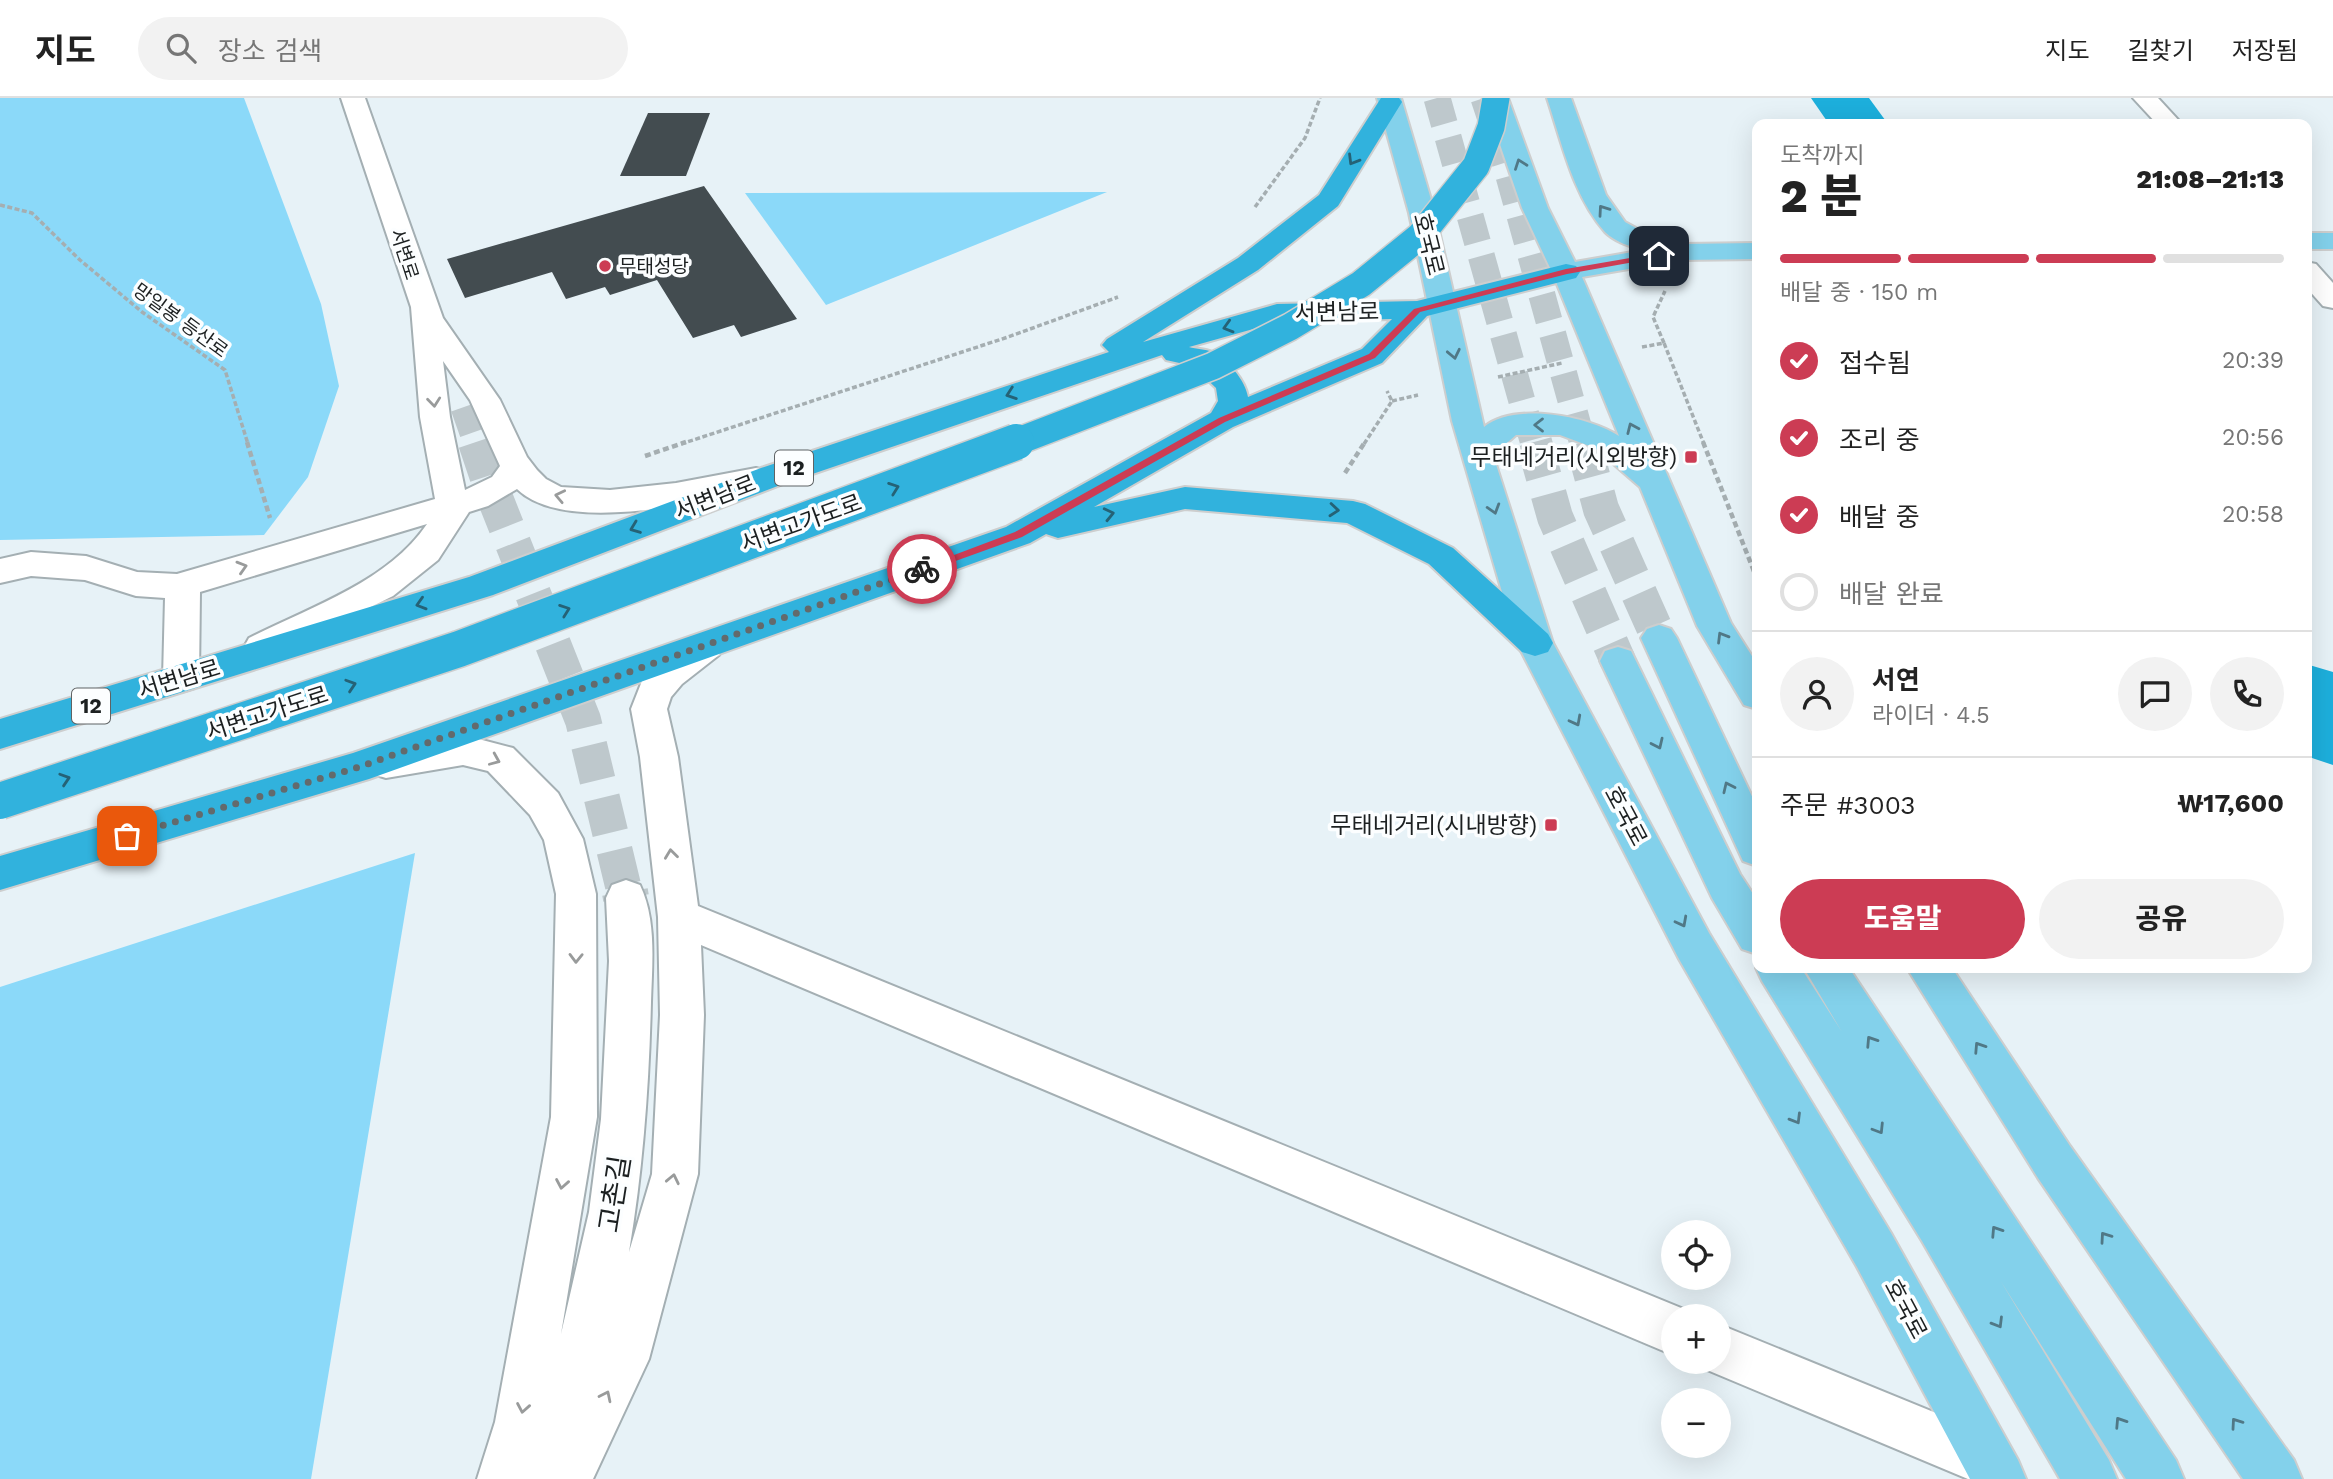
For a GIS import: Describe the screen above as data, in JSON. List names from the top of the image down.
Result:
{
  "streets": {
    "highway": ["서변남로", "12", "서변고가도로"],
    "main road": ["호국로"],
    "street": ["서변로", "고촌길"],
    "path": ["망일봉 등산로"]
  },
  "crossings": [
    ["호국로", "서변남로"]
  ],
  "places": {
    "other": ["무태성당"],
    "transit": ["무태네거리(시외방향)", "무태네거리(시내방향)"]
  },
  "page": {
    "header": "지도",
    "search": "장소 검색",
    "nav": ["지도", "길찾기", "저장됨"],
    "heading": ["2 분", "도착까지", "21:08–21:13"],
    "panel": [
      "서연",
      "라이더 · 4.5",
      "주문 #3003",
      "₩17,600"
    ],
    "bar": "배달 중 · 150 m",
    "list": [
      ["접수됨", "20:39"],
      ["조리 중", "20:56"],
      ["배달 중", "20:58"],
      "배달 완료"
    ],
    "buttons": ["도움말", "공유"],
    "map_buttons": ["+", "−"]
  }
}
